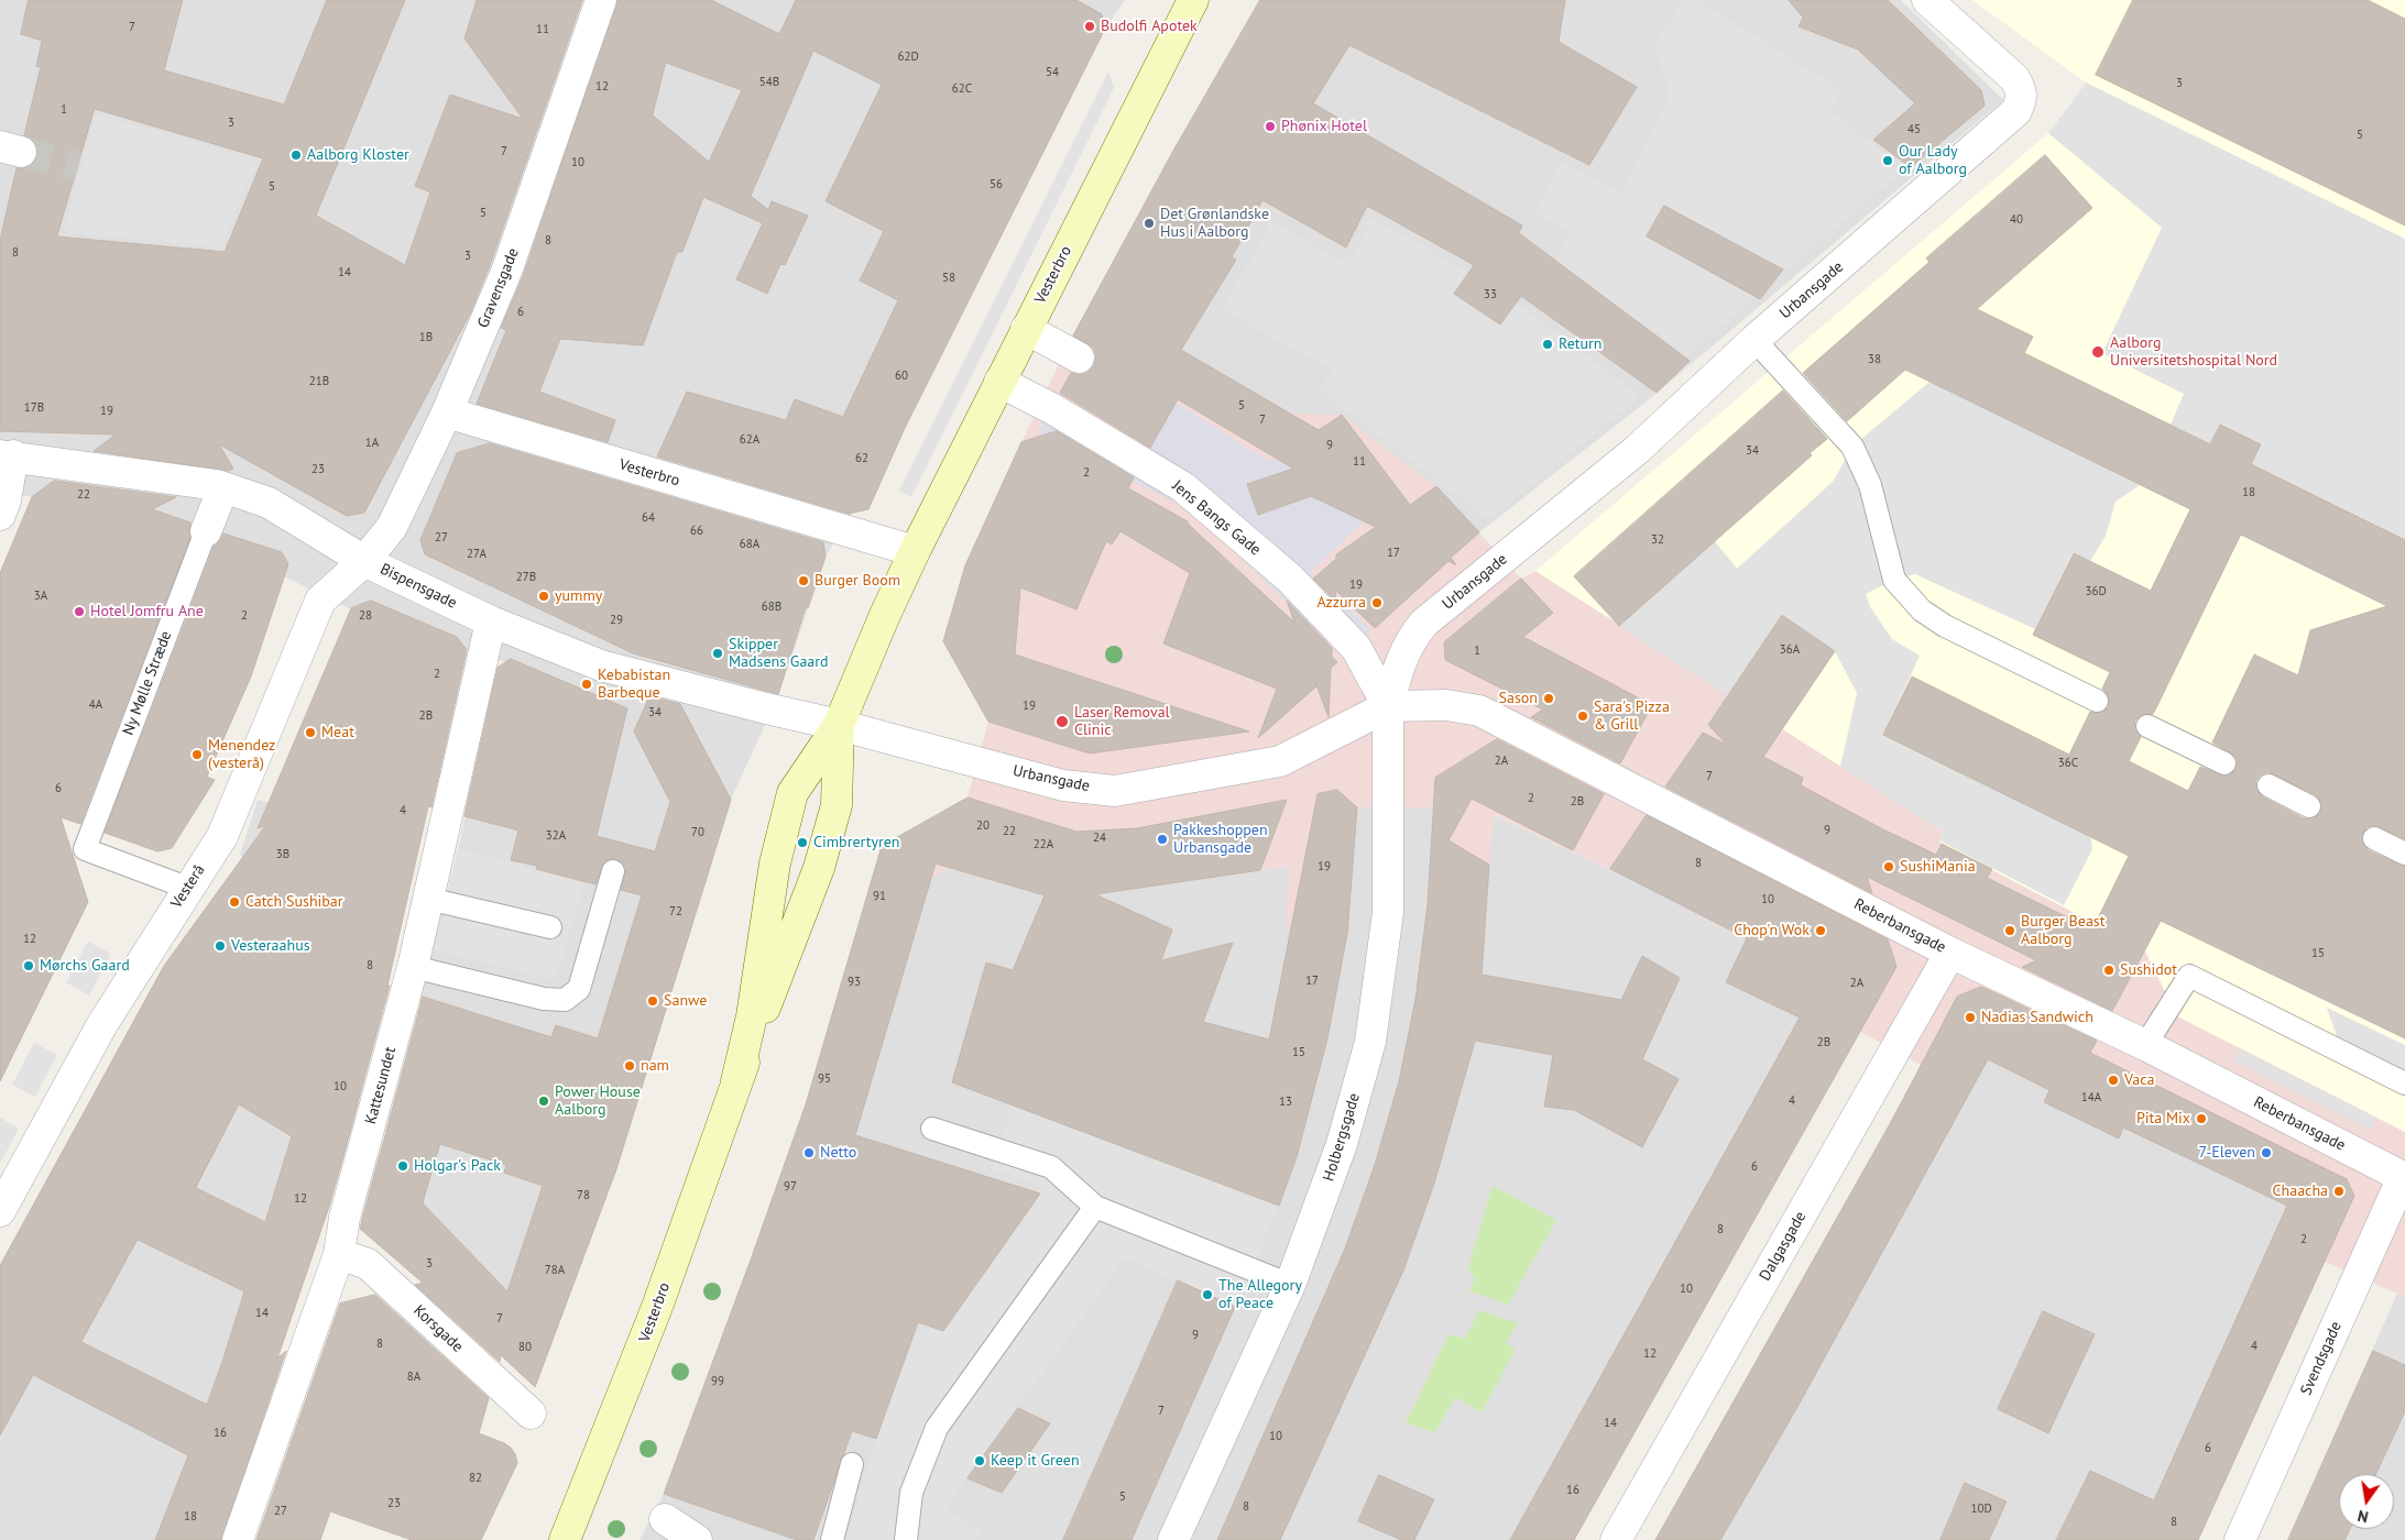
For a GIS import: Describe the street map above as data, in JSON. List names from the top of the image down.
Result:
{
  "streets": {
    "main road": ["Vesterbro"],
    "street": [
      "Gravensgade",
      "Urbansgade",
      "Jens Bangs Gade",
      "Bispensgade",
      "Ny Mølle Stræde",
      "Vesterå",
      "Reberbansgade",
      "Kattesundet",
      "Holbergsgade",
      "Dalgasgade",
      "Korsgade",
      "Svendsgade"
    ]
  },
  "crossings": [
    ["Vesterbro", "Gravensgade"],
    ["Vesterbro", "Urbansgade"],
    ["Vesterbro", "Jens Bangs Gade"],
    ["Vesterbro", "Bispensgade"],
    ["Gravensgade", "Bispensgade"],
    ["Gravensgade", "Vesterå"],
    ["Urbansgade", "Jens Bangs Gade"],
    ["Urbansgade", "Bispensgade"],
    ["Urbansgade", "Reberbansgade"],
    ["Urbansgade", "Holbergsgade"],
    ["Jens Bangs Gade", "Reberbansgade"],
    ["Jens Bangs Gade", "Holbergsgade"],
    ["Bispensgade", "Ny Mølle Stræde"],
    ["Bispensgade", "Vesterå"],
    ["Bispensgade", "Kattesundet"],
    ["Ny Mølle Stræde", "Vesterå"],
    ["Reberbansgade", "Holbergsgade"],
    ["Reberbansgade", "Dalgasgade"],
    ["Reberbansgade", "Svendsgade"],
    ["Kattesundet", "Korsgade"]
  ],
  "places": [
    "Budolfi Apotek",
    "Phønix Hotel",
    "Aalborg Kloster",
    "Our Lady of Aalborg",
    "Det Grønlandske Hus i Aalborg",
    "Return",
    "Aalborg Universitetshospital Nord",
    "Burger Boom",
    "yummy",
    "Azzurra",
    "Hotel Jomfru Ane",
    "Skipper Madsens Gaard",
    "Kebabistan Barbeque",
    "Sason",
    "Sara's Pizza & Grill",
    "Laser Removal Clinic",
    "Meat",
    "Menendez (vesterå)",
    "Pakkeshoppen Urbansgade",
    "Cimbrertyren",
    "SushiMania",
    "Catch Sushibar",
    "Chop'n Wok",
    "Burger Beast Aalborg",
    "Vesteraahus",
    "Mørchs Gaard",
    "Sushidot",
    "Sanwe",
    "Nadias Sandwich",
    "nam",
    "Vaca",
    "Power House Aalborg",
    "Pita Mix",
    "Netto",
    "7-Eleven",
    "Holgar’s Pack",
    "Chaacha",
    "The Allegory of Peace",
    "Keep it Green"
  ],
  "house_numbers": [
    "7",
    "11",
    "62D",
    "54",
    "54B",
    "3",
    "12",
    "62C",
    "1",
    "3",
    "45",
    "5",
    "7",
    "10",
    "56",
    "5",
    "5",
    "40",
    "8",
    "8",
    "3",
    "14",
    "58",
    "33",
    "6",
    "1B",
    "38",
    "60",
    "21B",
    "5",
    "17B",
    "19",
    "7",
    "62A",
    "1A",
    "9",
    "34",
    "62",
    "11",
    "23",
    "2",
    "18",
    "22",
    "64",
    "66",
    "27",
    "32",
    "68A",
    "17",
    "27A",
    "27B",
    "19",
    "36D",
    "3A",
    "68B",
    "2",
    "28",
    "29",
    "36A",
    "1",
    "2",
    "4A",
    "19",
    "34",
    "2B",
    "2A",
    "36C",
    "7",
    "6",
    "2",
    "2B",
    "4",
    "20",
    "9",
    "22",
    "70",
    "32A",
    "24",
    "22A",
    "3B",
    "8",
    "19",
    "91",
    "10",
    "72",
    "12",
    "15",
    "8",
    "17",
    "93",
    "2A",
    "2B",
    "15",
    "95",
    "10",
    "14A",
    "4",
    "13",
    "6",
    "97",
    "78",
    "12",
    "8",
    "2",
    "3",
    "78A",
    "10",
    "14",
    "7",
    "9",
    "8",
    "4",
    "80",
    "12",
    "8A",
    "99",
    "7",
    "14",
    "16",
    "10",
    "6",
    "82",
    "16",
    "5",
    "23",
    "8",
    "10D",
    "27",
    "18",
    "8"
  ],
  "north": "bottom"
}
